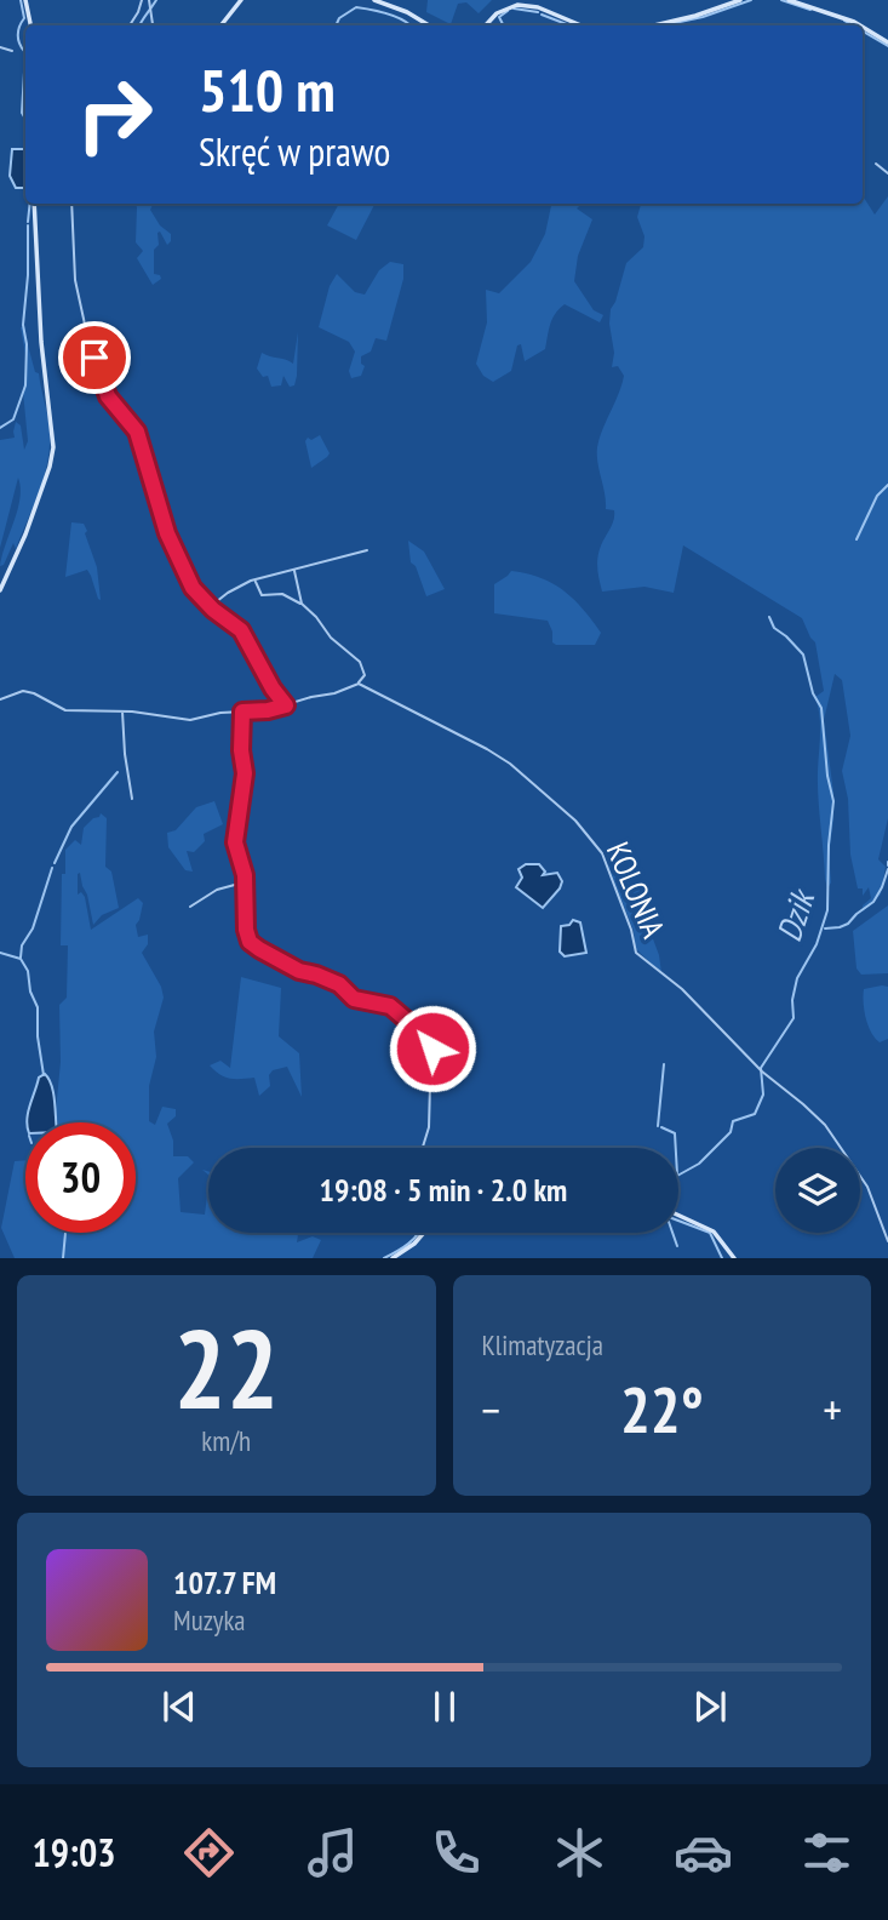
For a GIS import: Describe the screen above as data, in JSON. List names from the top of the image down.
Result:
{
  "streets": {
    "street": ["KOLONIA"]
  },
  "water": ["Dzik"],
  "page": {
    "turn": ["510 m", "Skręć w prawo"],
    "limit": "30",
    "trip": "19:08 · 5 min · 2.0 km",
    "tile": [
      ["22", "km/h"],
      "Klimatyzacja"
    ],
    "heat": ["−", "22°", "+"],
    "song": ["107.7 FM", "Muzyka"],
    "tabs": "19:03"
  }
}
